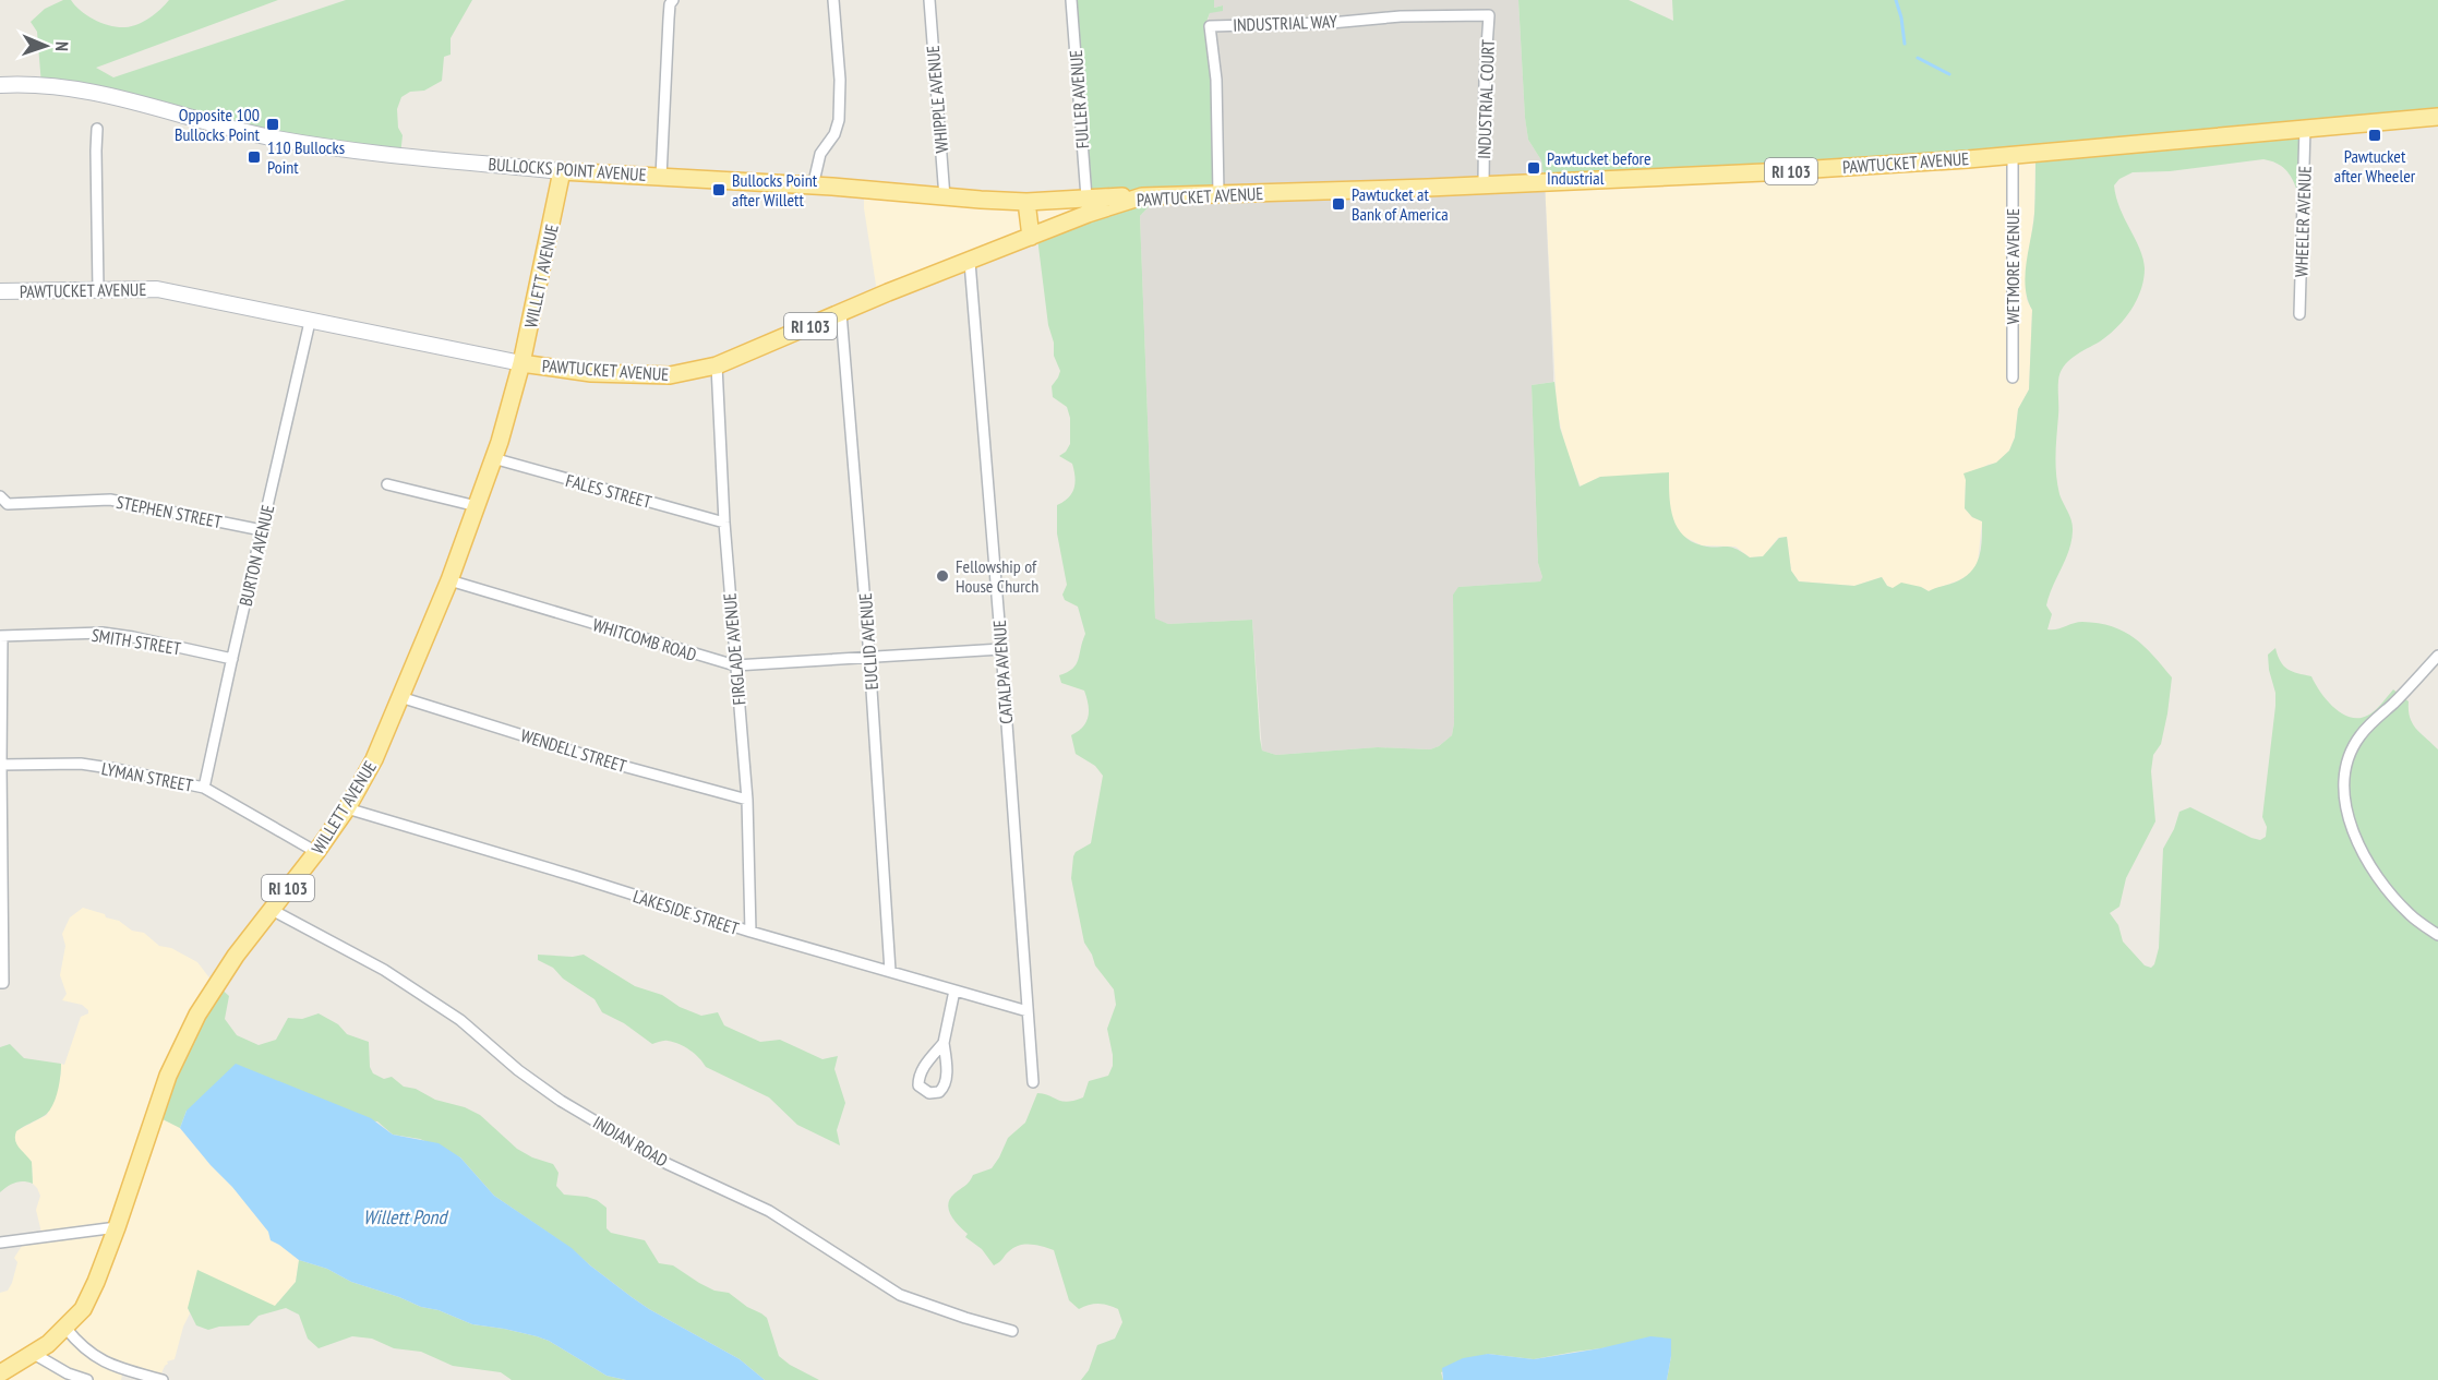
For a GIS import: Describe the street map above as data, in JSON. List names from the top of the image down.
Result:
{
  "streets": {
    "main road": [
      "PAWTUCKET AVENUE",
      "BULLOCKS POINT AVENUE",
      "RI 103",
      "WILLETT AVENUE"
    ],
    "street": [
      "INDUSTRIAL WAY",
      "WHIPPLE AVENUE",
      "FULLER AVENUE",
      "INDUSTRIAL COURT",
      "WHEELER AVENUE",
      "WETMORE AVENUE",
      "FALES STREET",
      "STEPHEN STREET",
      "BURTON AVENUE",
      "WHITCOMB ROAD",
      "SMITH STREET",
      "EUCLID AVENUE",
      "FIRGLADE AVENUE",
      "CATALPA AVENUE",
      "WENDELL STREET",
      "LYMAN STREET",
      "LAKESIDE STREET",
      "INDIAN ROAD"
    ]
  },
  "crossings": [
    ["INDUSTRIAL WAY", "INDUSTRIAL COURT"],
    ["INDUSTRIAL WAY", "PAWTUCKET AVENUE"],
    ["WHIPPLE AVENUE", "BULLOCKS POINT AVENUE"],
    ["FULLER AVENUE", "PAWTUCKET AVENUE"],
    ["FULLER AVENUE", "BULLOCKS POINT AVENUE"],
    ["INDUSTRIAL COURT", "PAWTUCKET AVENUE"],
    ["PAWTUCKET AVENUE", "BULLOCKS POINT AVENUE"],
    ["PAWTUCKET AVENUE", "WHEELER AVENUE"],
    ["PAWTUCKET AVENUE", "WETMORE AVENUE"],
    ["PAWTUCKET AVENUE", "WILLETT AVENUE"],
    ["PAWTUCKET AVENUE", "BURTON AVENUE"],
    ["PAWTUCKET AVENUE", "EUCLID AVENUE"],
    ["PAWTUCKET AVENUE", "FIRGLADE AVENUE"],
    ["PAWTUCKET AVENUE", "CATALPA AVENUE"],
    ["BULLOCKS POINT AVENUE", "WILLETT AVENUE"],
    ["WILLETT AVENUE", "FALES STREET"],
    ["WILLETT AVENUE", "WHITCOMB ROAD"],
    ["WILLETT AVENUE", "WENDELL STREET"],
    ["WILLETT AVENUE", "LYMAN STREET"],
    ["WILLETT AVENUE", "LAKESIDE STREET"],
    ["WILLETT AVENUE", "INDIAN ROAD"],
    ["FALES STREET", "FIRGLADE AVENUE"],
    ["STEPHEN STREET", "BURTON AVENUE"],
    ["BURTON AVENUE", "SMITH STREET"],
    ["BURTON AVENUE", "LYMAN STREET"],
    ["WHITCOMB ROAD", "EUCLID AVENUE"],
    ["WHITCOMB ROAD", "FIRGLADE AVENUE"],
    ["WHITCOMB ROAD", "CATALPA AVENUE"],
    ["EUCLID AVENUE", "LAKESIDE STREET"],
    ["FIRGLADE AVENUE", "WENDELL STREET"],
    ["FIRGLADE AVENUE", "LAKESIDE STREET"],
    ["CATALPA AVENUE", "LAKESIDE STREET"]
  ],
  "water": ["Willett Pond"],
  "places": {
    "transit": [
      "Opposite 100 Bullocks Point",
      "Pawtucket after Wheeler",
      "110 Bullocks Point",
      "Pawtucket before Industrial",
      "Bullocks Point after Willett",
      "Pawtucket at Bank of America"
    ],
    "other": ["Fellowship of House Church"]
  },
  "north": "right"
}
